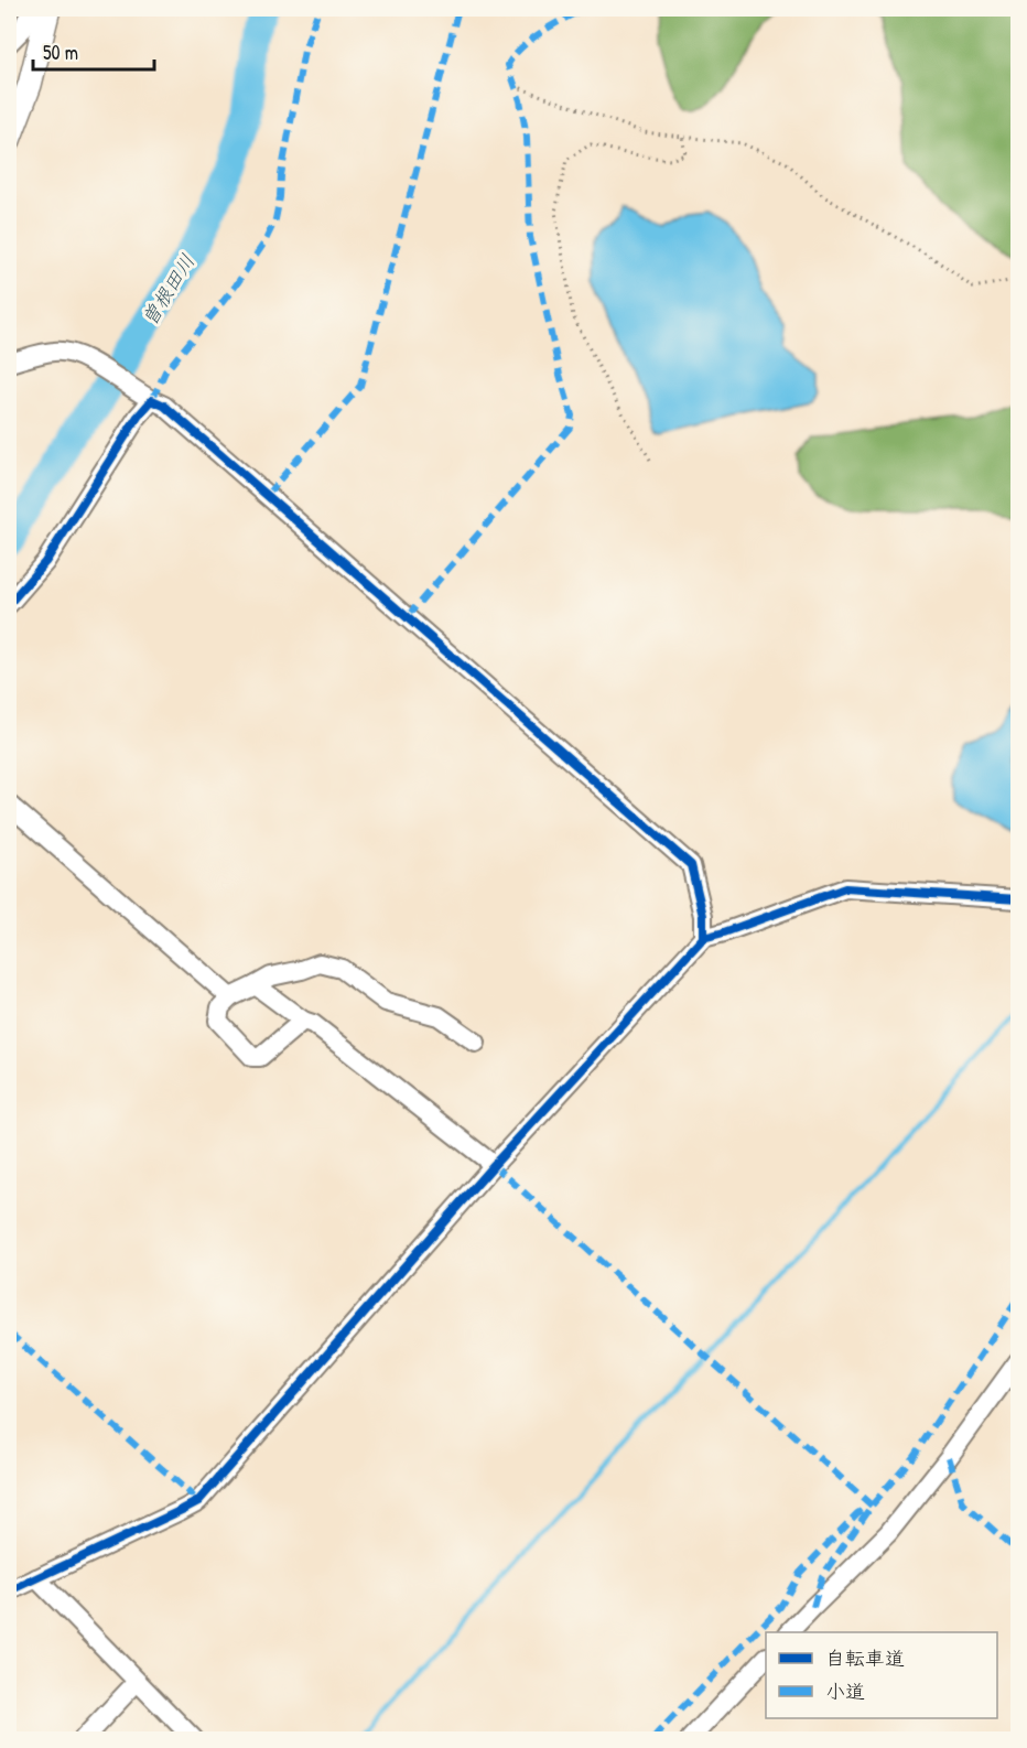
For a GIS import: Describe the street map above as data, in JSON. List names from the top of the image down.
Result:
{
  "water": ["曽根田川"],
  "legend": ["自転車道", "小道"],
  "scale_bar": "50 m"
}
